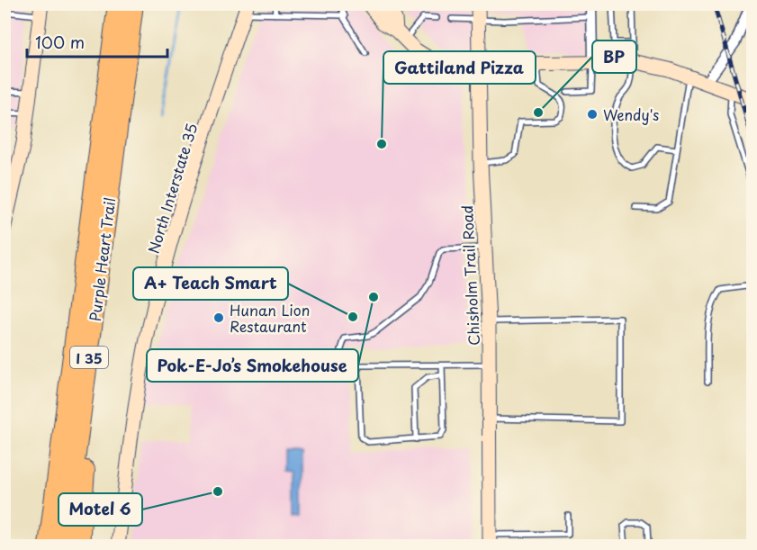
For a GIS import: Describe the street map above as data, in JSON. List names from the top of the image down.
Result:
{
  "streets": {
    "highway": ["Purple Heart Trail", "I 35"],
    "main road": ["North Interstate 35", "Chisholm Trail Road"]
  },
  "places": [
    "BP",
    "Wendy's",
    "Gattiland Pizza",
    "Pok-E-Jo’s Smokehouse",
    "A+ Teach Smart",
    "Hunan Lion Restaurant",
    "Motel 6"
  ],
  "scale_bar": "100 m"
}
